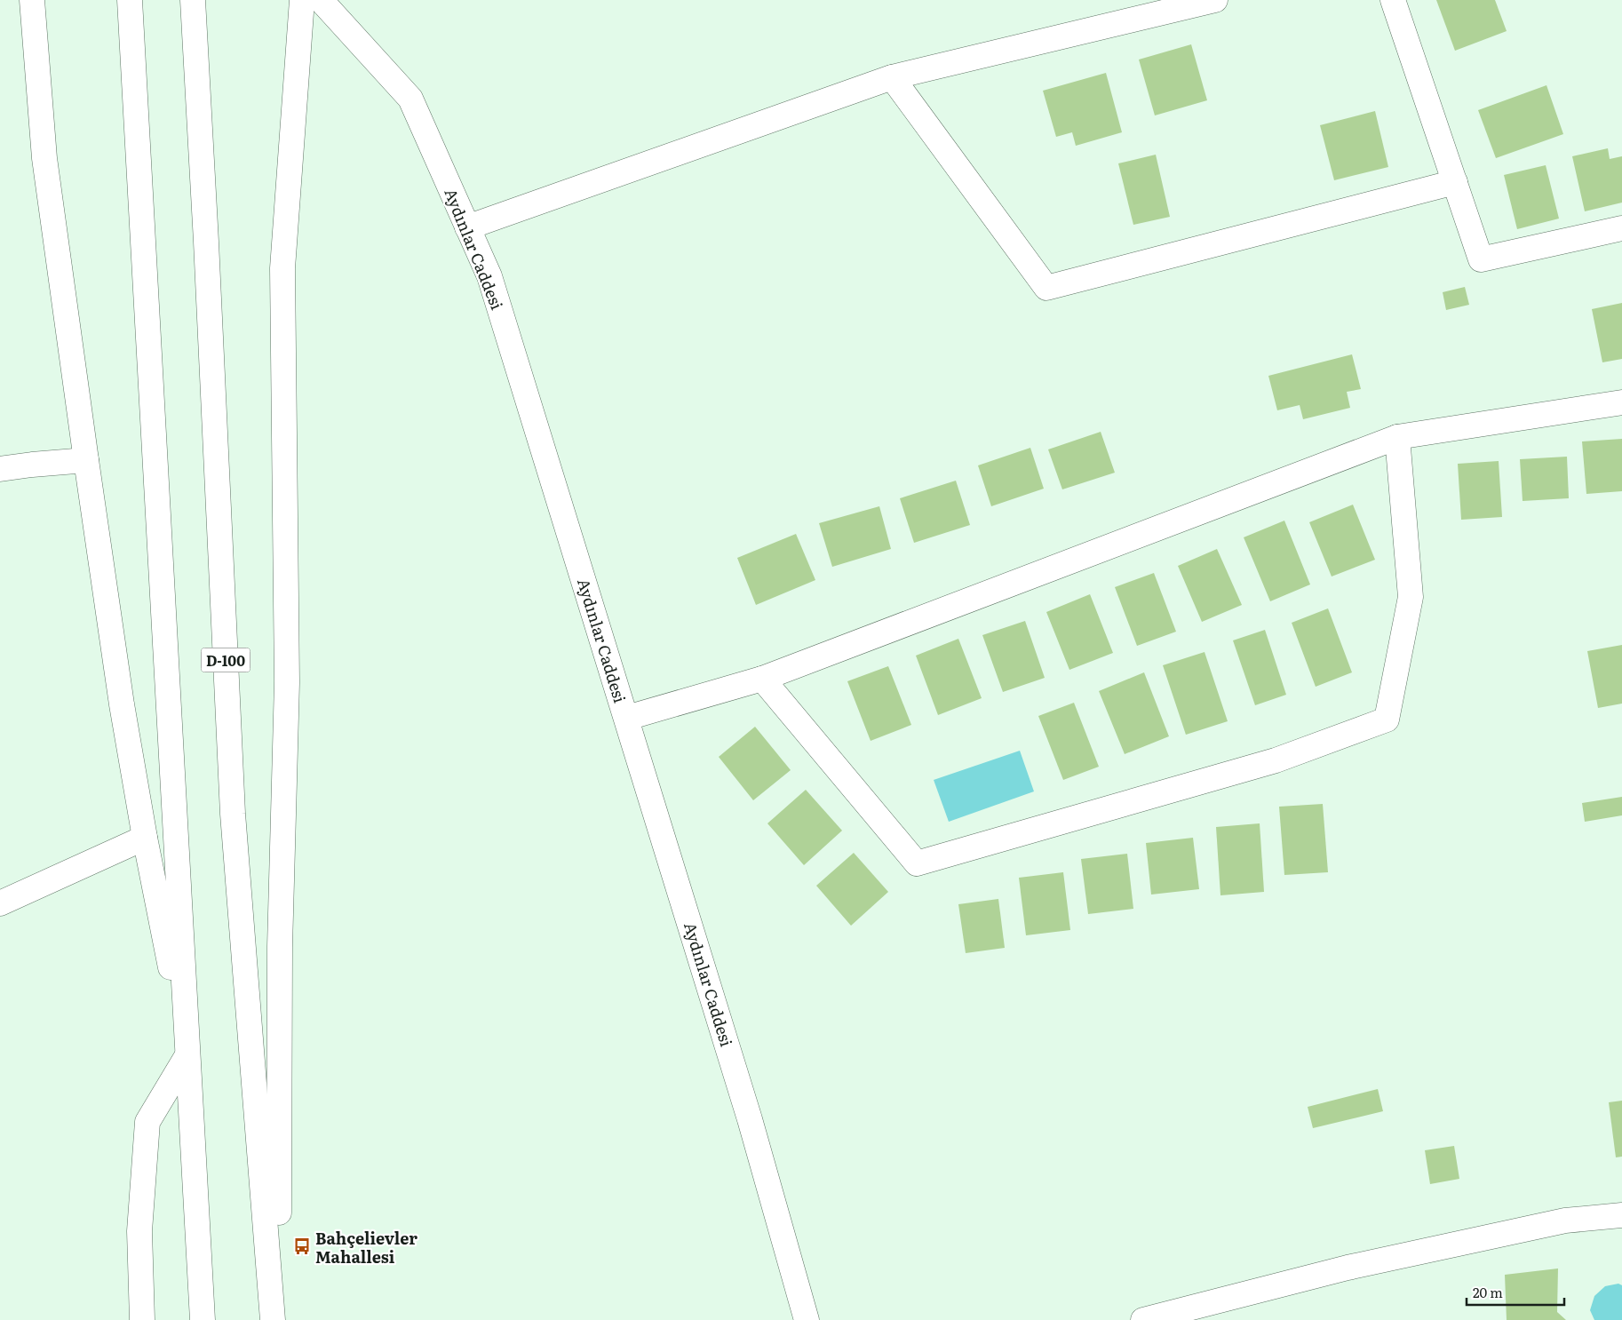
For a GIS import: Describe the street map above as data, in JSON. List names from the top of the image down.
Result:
{
  "streets": {
    "main road": ["Aydınlar Caddesi", "D-100"]
  },
  "places": {
    "bus stop": ["Bahçelievler Mahallesi"]
  },
  "scale_bar": "20 m"
}
